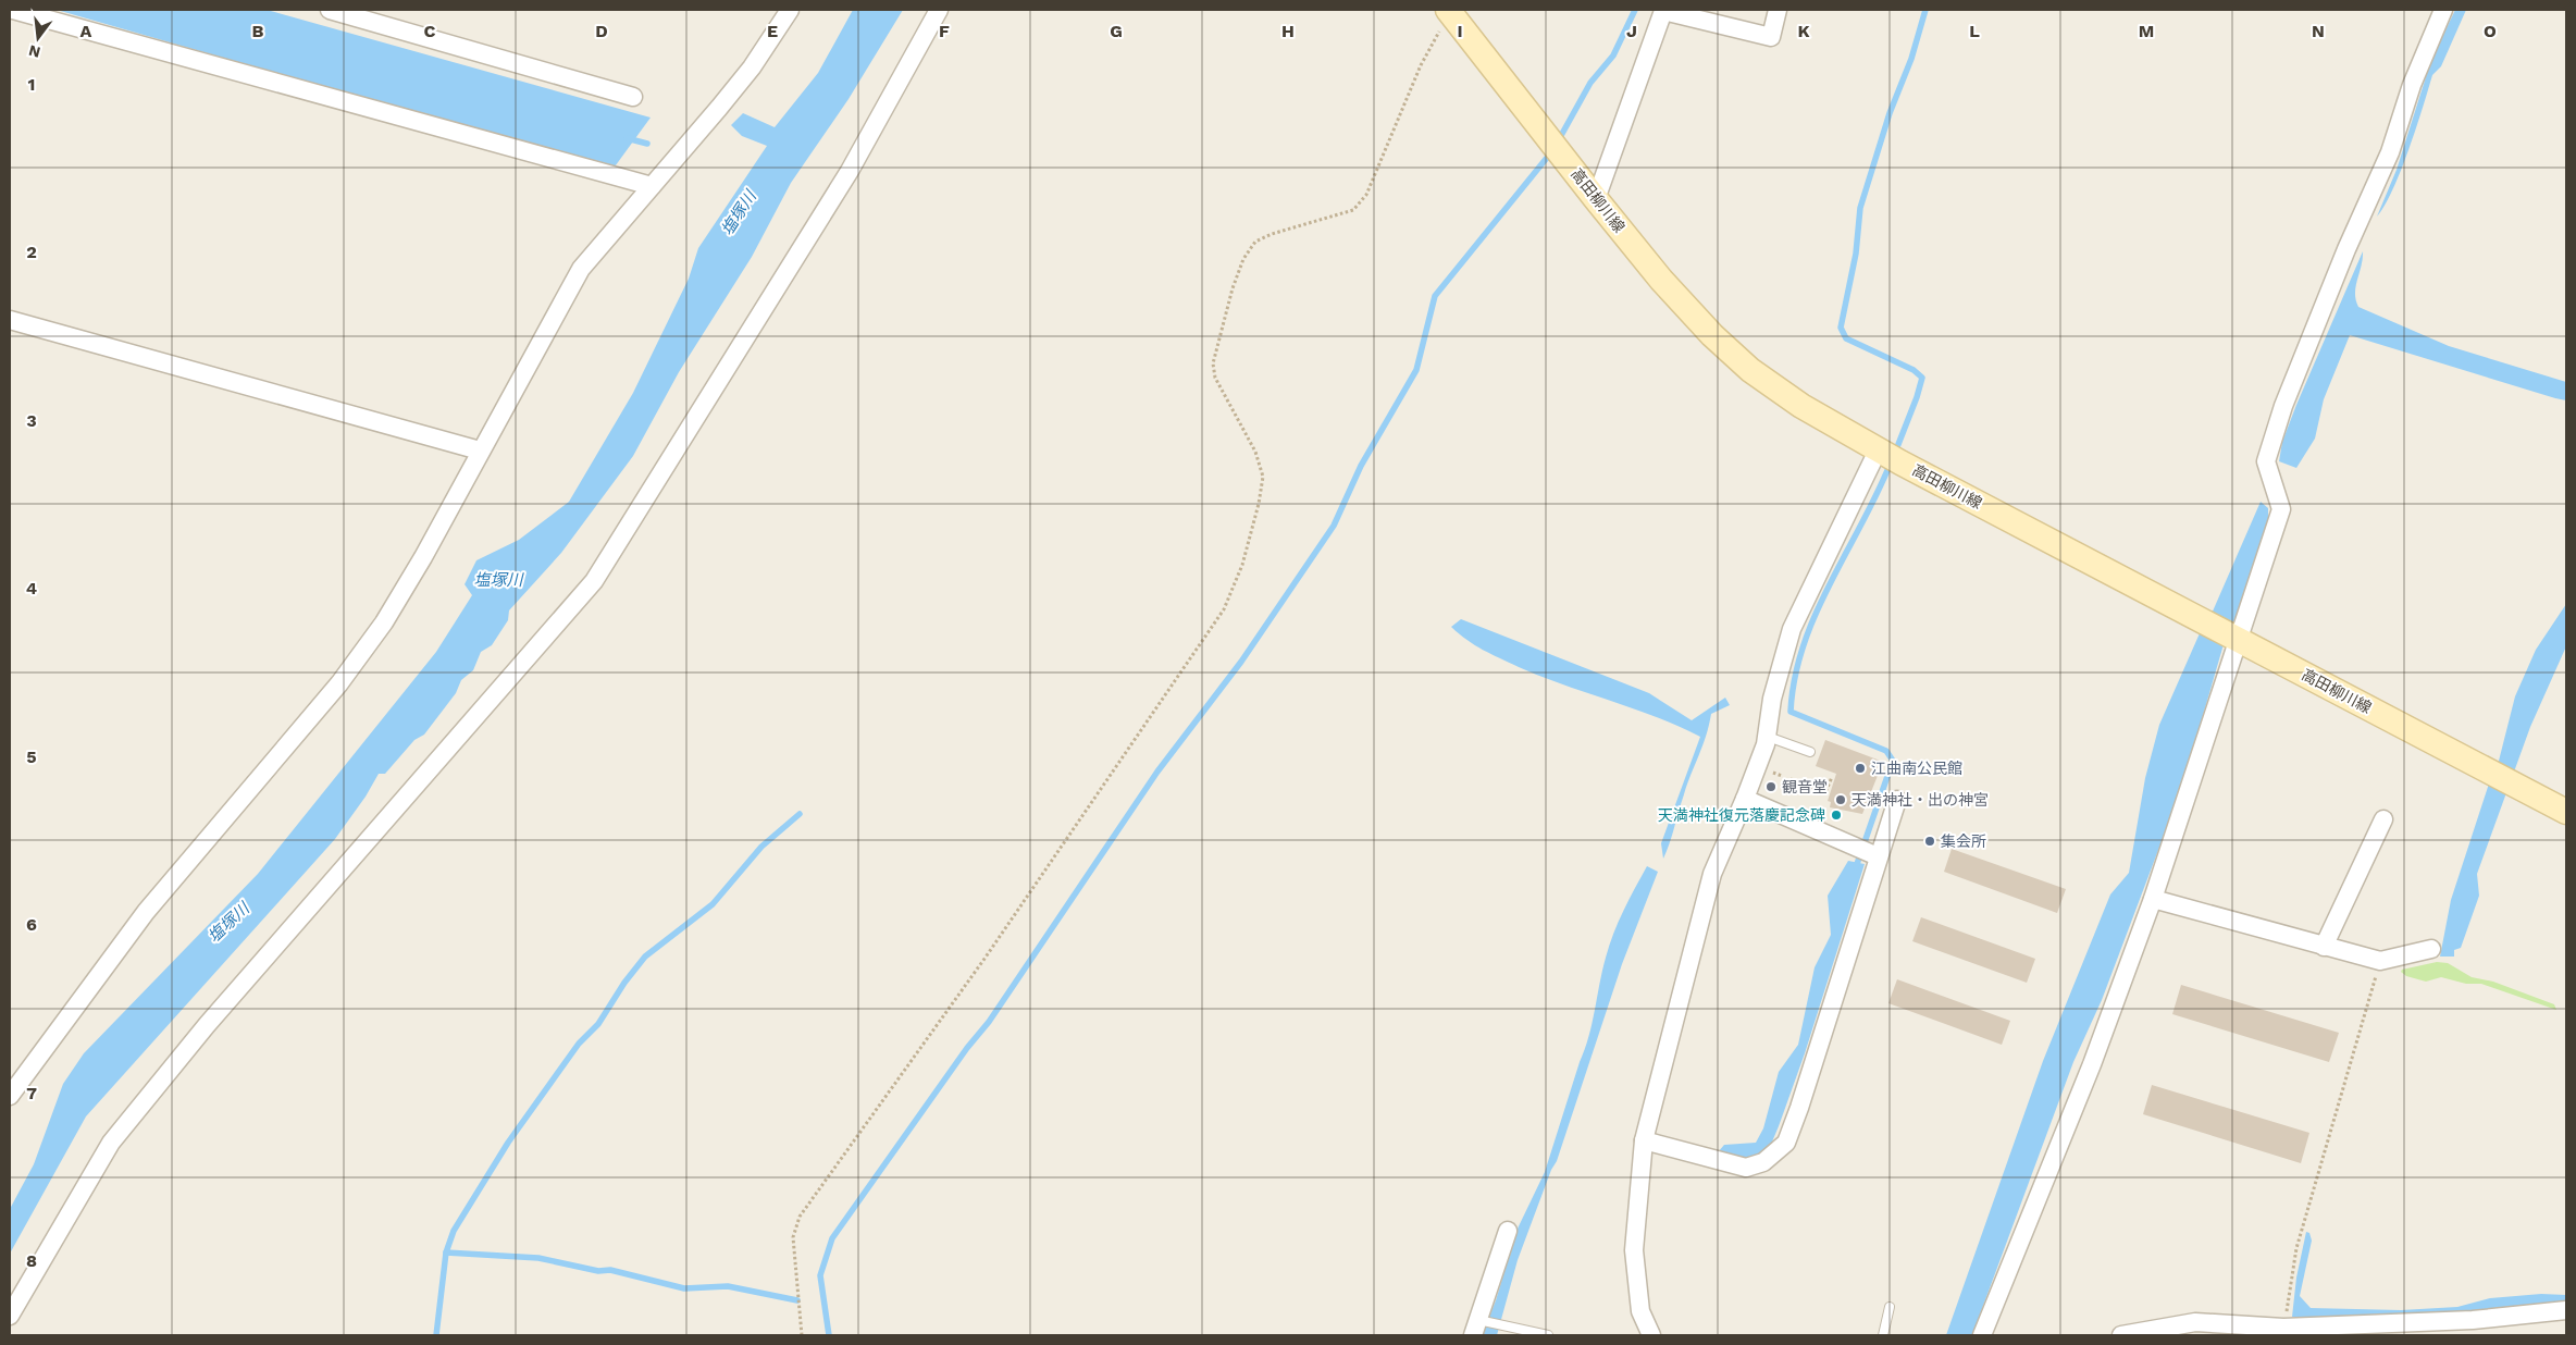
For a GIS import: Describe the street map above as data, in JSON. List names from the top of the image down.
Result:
{
  "streets": {
    "main road": ["高田柳川線"]
  },
  "water": ["塩塚川"],
  "places": [
    "江曲南公民館",
    "観音堂",
    "天満神社・出の神宮",
    "天満神社復元落慶記念碑",
    "集会所"
  ],
  "north": "bottom",
  "grid": {
    "columns": [
      "A",
      "B",
      "C",
      "D",
      "E",
      "F",
      "G",
      "H",
      "I",
      "J",
      "K",
      "L",
      "M",
      "N",
      "O"
    ],
    "rows": [
      "1",
      "2",
      "3",
      "4",
      "5",
      "6",
      "7",
      "8"
    ]
  }
}
